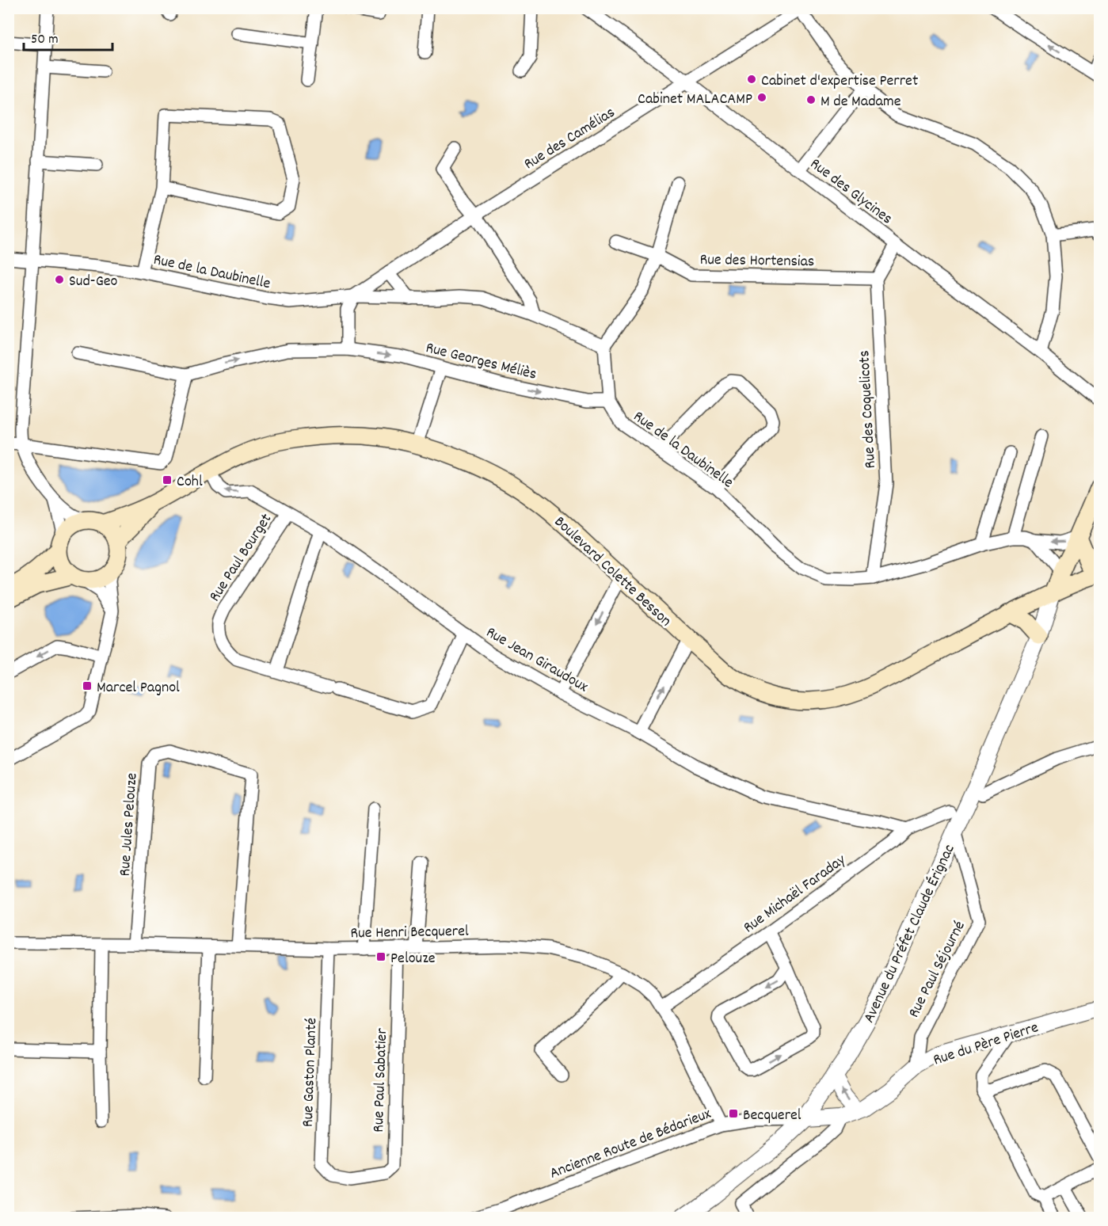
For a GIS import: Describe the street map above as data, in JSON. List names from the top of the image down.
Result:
{
  "streets": {
    "main road": ["Boulevard Colette Besson"],
    "street": [
      "Rue des Camélias",
      "Rue des Glycines",
      "Rue des Hortensias",
      "Rue de la Daubinelle",
      "Rue Georges Méliès",
      "Rue des Coquelicots",
      "Rue Paul Bourget",
      "Rue Jean Giraudoux",
      "Rue Jules Pelouze",
      "Rue Michaël Faraday",
      "Rue Henri Becquerel",
      "Avenue du Préfet Claude Érignac",
      "Rue Paul Séjourné",
      "Rue du Père Pierre",
      "Rue Gaston Planté",
      "Rue Paul Sabatier",
      "Ancienne Route de Bédarieux"
    ]
  },
  "crossings": [
    ["Rue des Camélias", "Rue des Glycines"],
    ["Rue des Camélias", "Rue de la Daubinelle"],
    ["Rue des Hortensias", "Rue des Coquelicots"],
    ["Rue de la Daubinelle", "Rue Georges Méliès"],
    ["Rue de la Daubinelle", "Rue des Coquelicots"],
    ["Rue Paul Bourget", "Rue Jean Giraudoux"],
    ["Boulevard Colette Besson", "Rue Jean Giraudoux"],
    ["Boulevard Colette Besson", "Avenue du Préfet Claude Érignac"],
    ["Rue Jean Giraudoux", "Rue Michaël Faraday"],
    ["Rue Jules Pelouze", "Rue Henri Becquerel"],
    ["Rue Michaël Faraday", "Rue Henri Becquerel"],
    ["Rue Henri Becquerel", "Rue Gaston Planté"],
    ["Rue Henri Becquerel", "Rue Paul Sabatier"],
    ["Rue Henri Becquerel", "Ancienne Route de Bédarieux"],
    ["Avenue du Préfet Claude Érignac", "Rue Paul Séjourné"],
    ["Avenue du Préfet Claude Érignac", "Rue du Père Pierre"],
    ["Avenue du Préfet Claude Érignac", "Ancienne Route de Bédarieux"],
    ["Rue Paul Séjourné", "Rue du Père Pierre"],
    ["Rue du Père Pierre", "Ancienne Route de Bédarieux"],
    ["Rue Gaston Planté", "Rue Paul Sabatier"]
  ],
  "one_way": ["Rue Georges Méliès"],
  "places": {
    "other": [
      "Cabinet d'expertise Perret",
      "Cabinet MALACAMP",
      "M de Madame",
      "Sud-Geo"
    ],
    "transit": [
      "Cohl",
      "Marcel Pagnol",
      "Pelouze",
      "Becquerel"
    ]
  },
  "scale_bar": "50 m"
}
